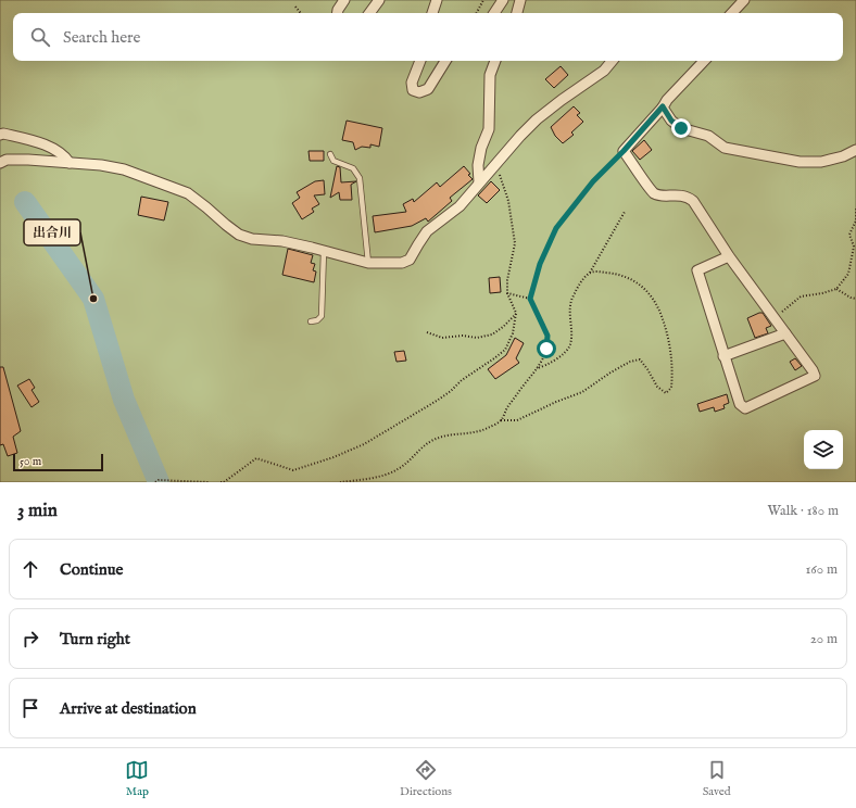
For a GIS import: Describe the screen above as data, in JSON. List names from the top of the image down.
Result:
{
  "places": ["出合川"],
  "scale_bar": "50 m",
  "page": {
    "search": "Search here",
    "scale": "50 m",
    "heading": ["3 min", "Walk · 180 m"],
    "list": [
      ["Continue", "160 m"],
      ["Turn right", "20 m"],
      "Arrive at destination"
    ],
    "nav": ["Map", "Directions", "Saved"]
  }
}
